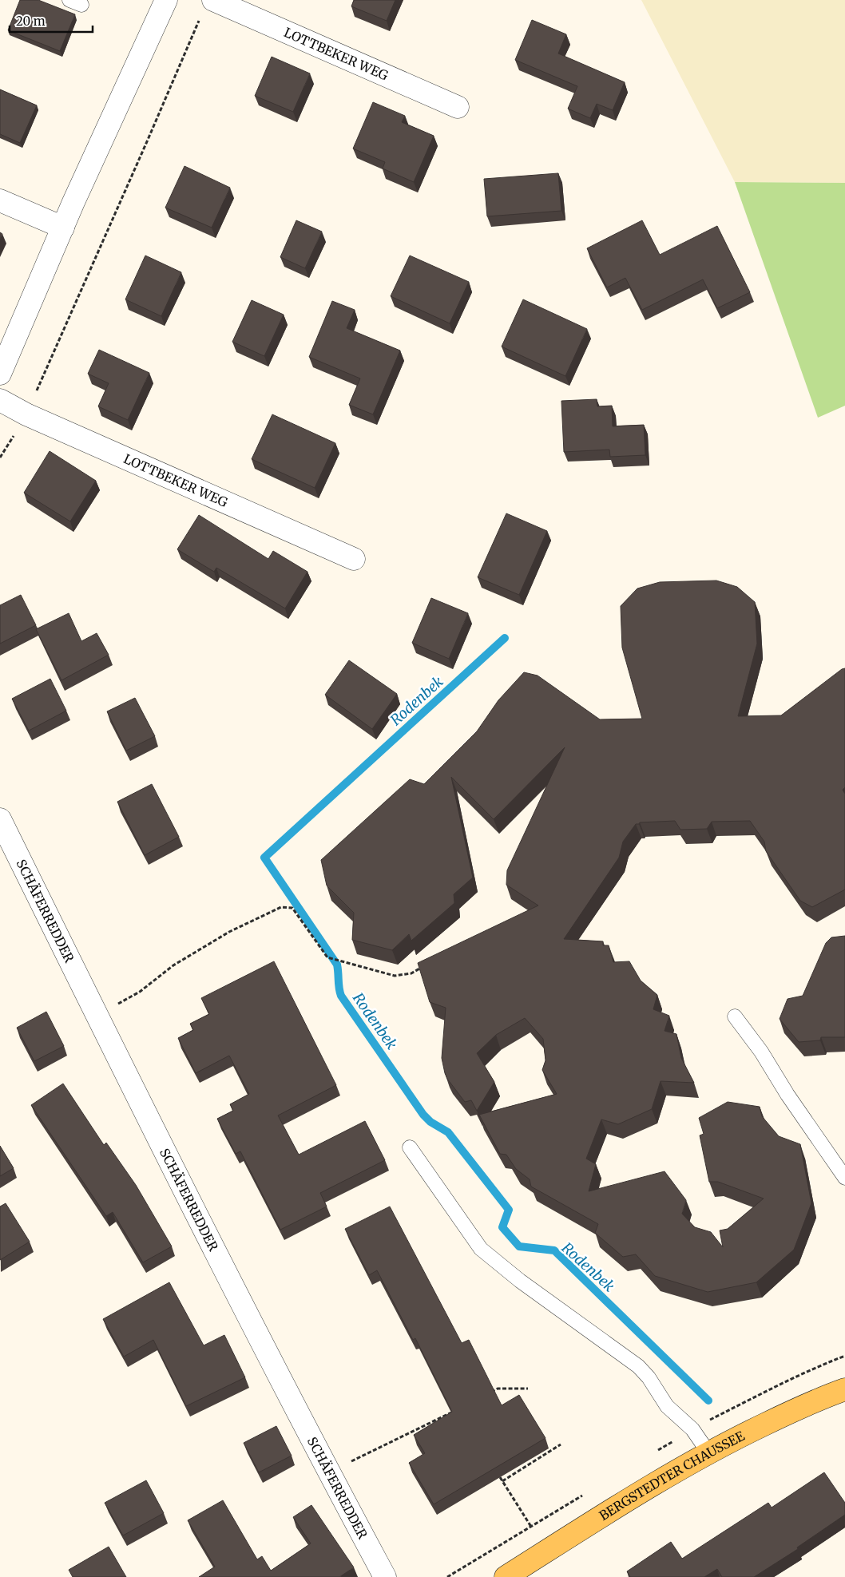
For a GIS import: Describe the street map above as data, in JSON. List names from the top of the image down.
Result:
{
  "streets": {
    "main road": ["BERGSTEDTER CHAUSSEE"],
    "street": ["LOTTBEKER WEG", "SCHÄFERREDDER"]
  },
  "water": ["Rodenbek"],
  "scale_bar": "20 m"
}
